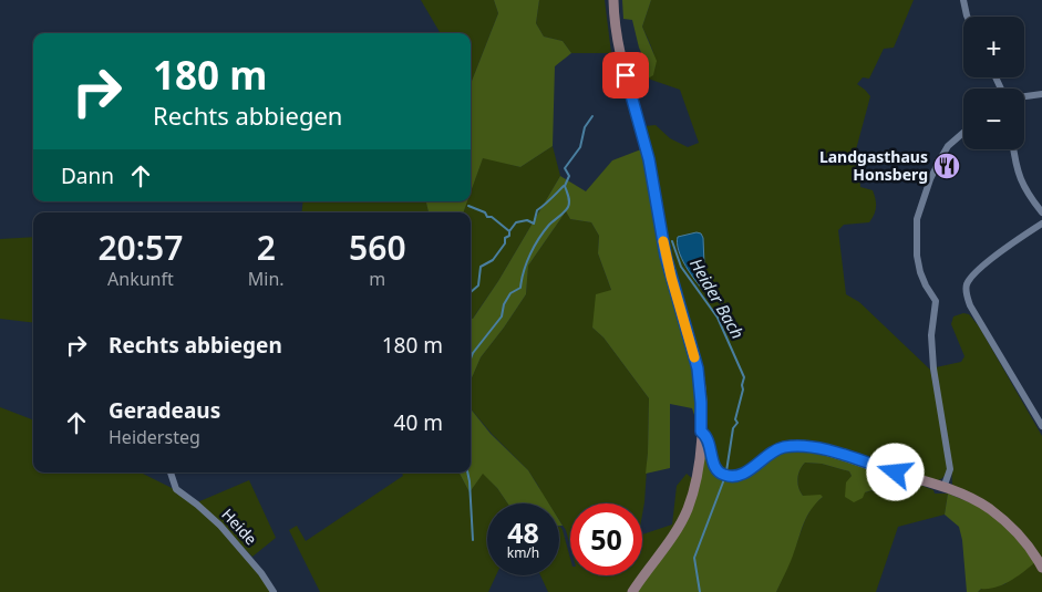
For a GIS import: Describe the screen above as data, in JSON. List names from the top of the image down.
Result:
{
  "streets": {
    "street": ["Heide"]
  },
  "water": ["Heider Bach"],
  "places": {
    "restaurant": ["Landgasthaus Honsberg"]
  },
  "page": {
    "map_buttons": ["+", "−"],
    "turn": ["180 m", "Rechts abbiegen"],
    "then": "Dann",
    "eta": [
      "20:57",
      "Ankunft",
      "2",
      "Min.",
      "560",
      "m"
    ],
    "list": [
      {
        "name": "Rechts abbiegen",
        "value": "180 m"
      },
      {
        "name": "Geradeaus",
        "note": "Heidersteg",
        "value": "40 m"
      }
    ],
    "speed": "48 km/h",
    "limit": "50"
  }
}
